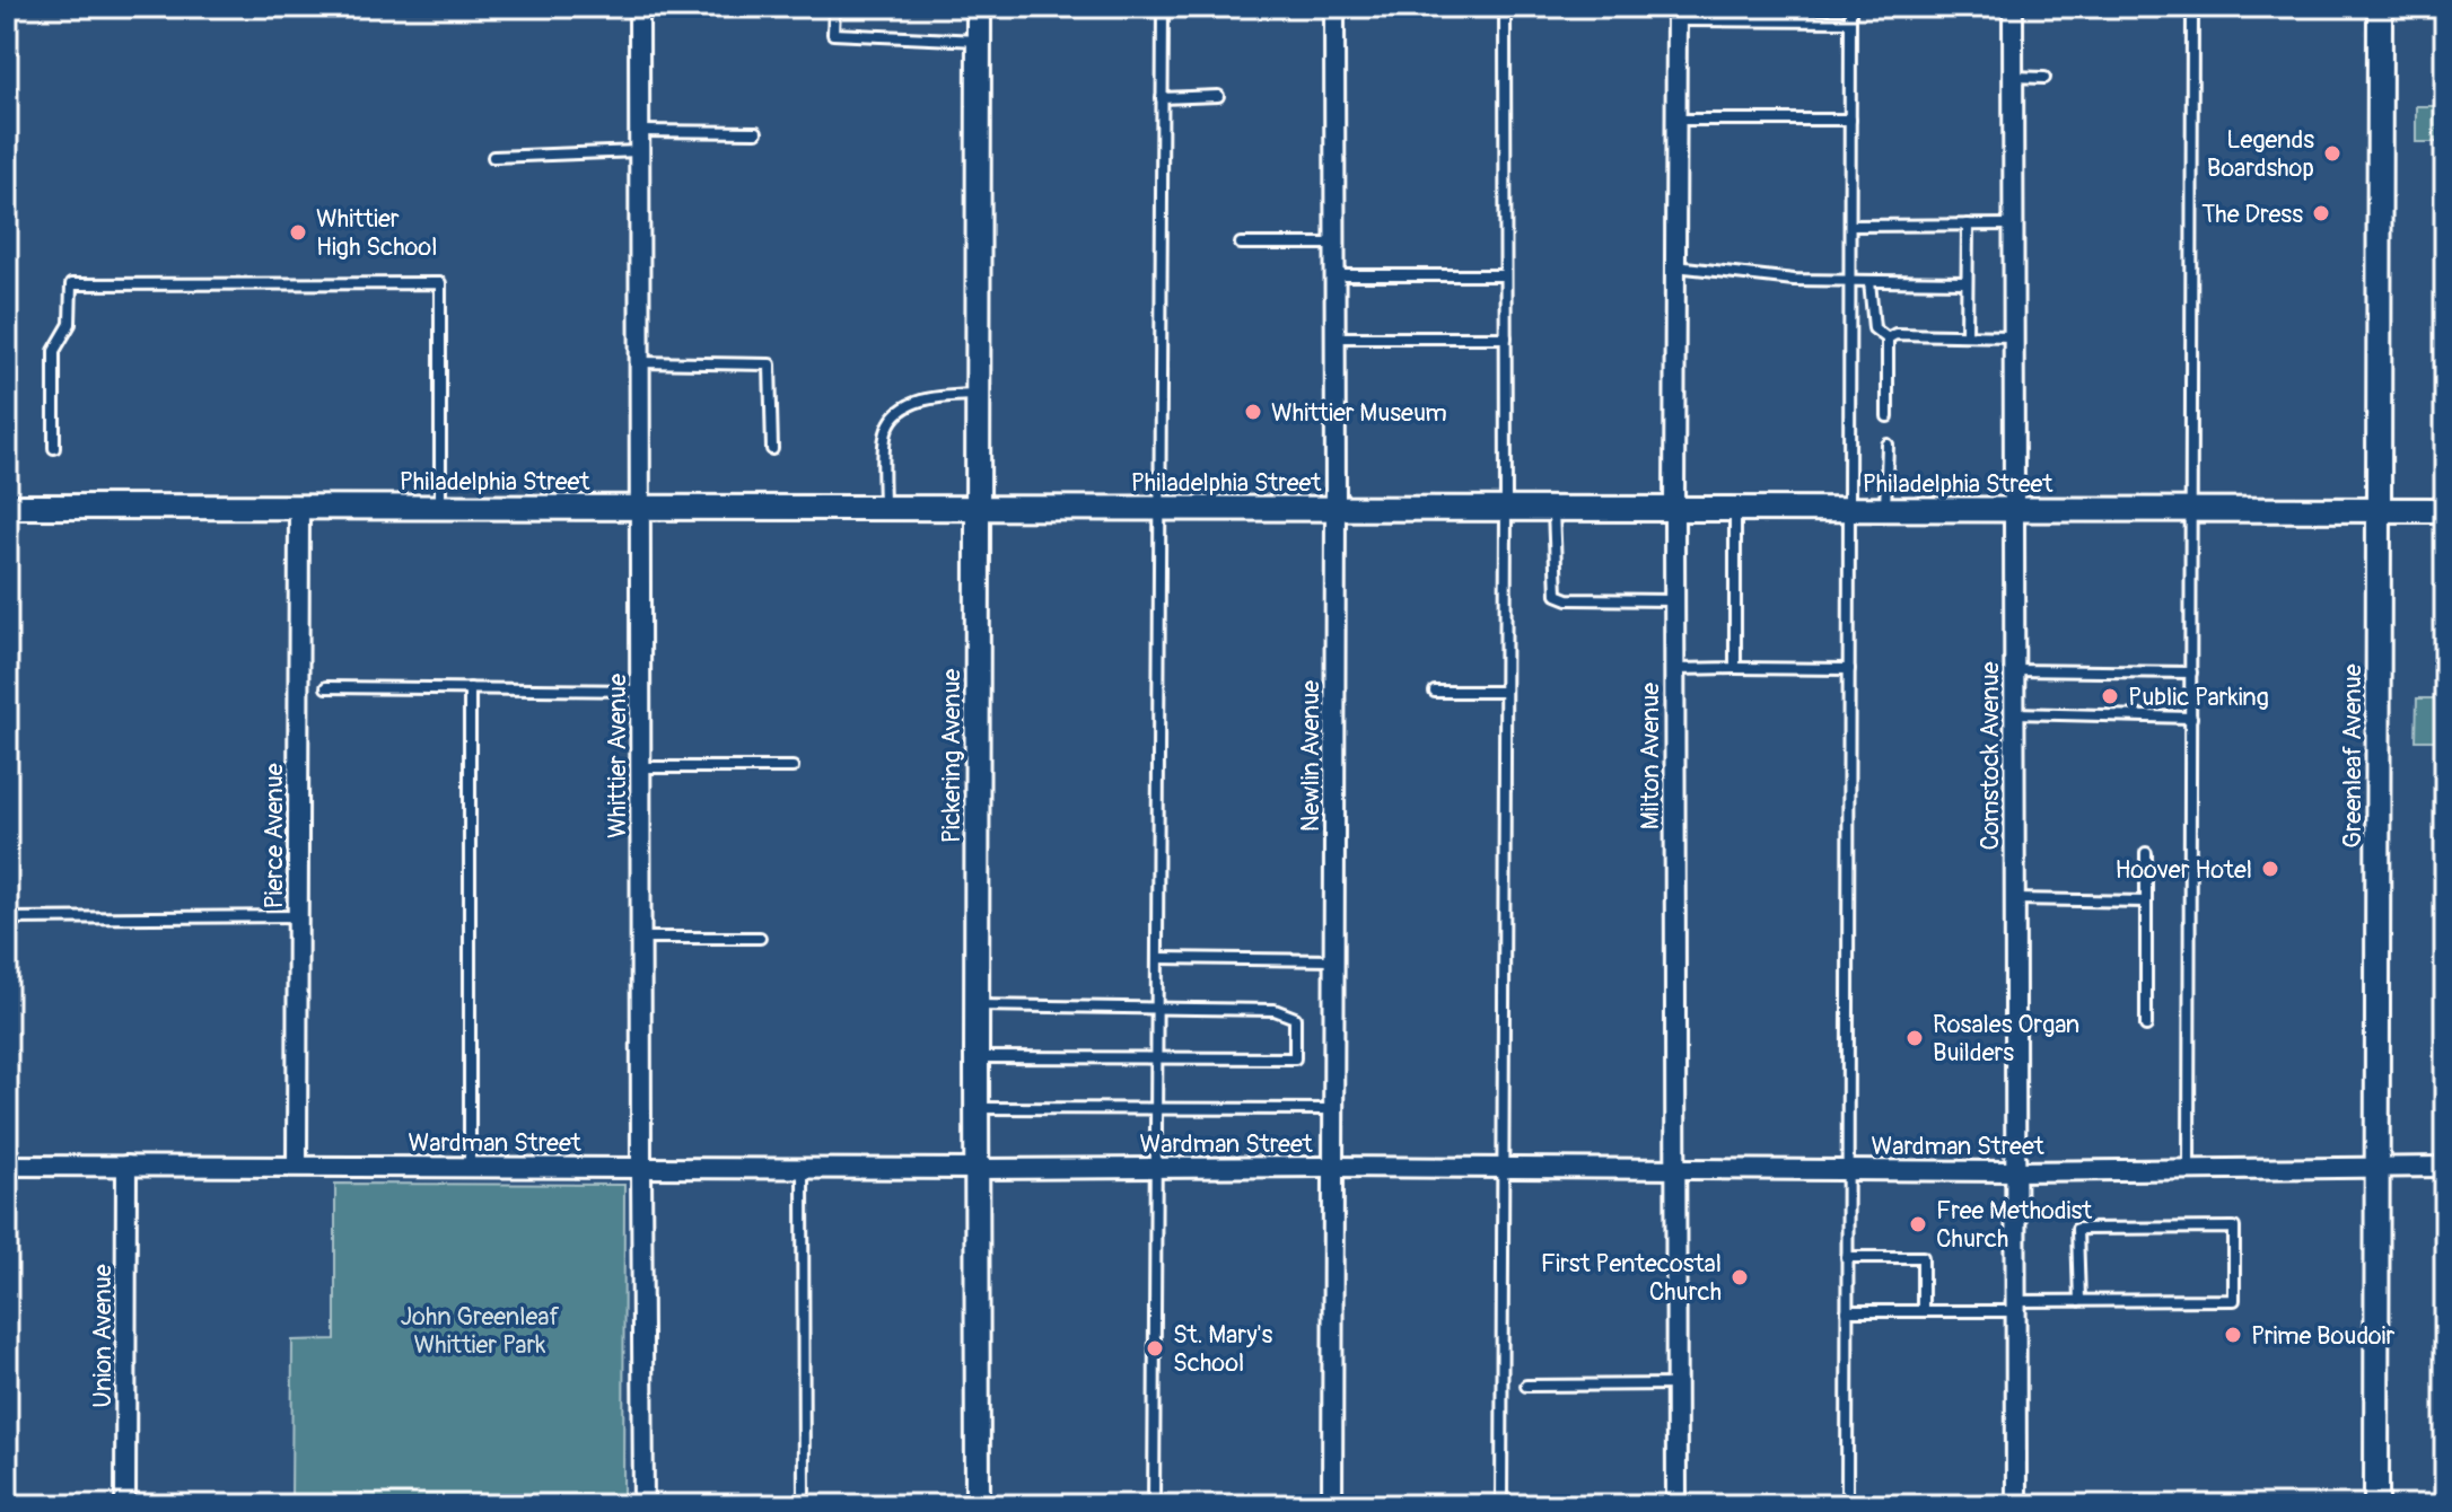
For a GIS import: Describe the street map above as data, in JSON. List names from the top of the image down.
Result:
{
  "streets": {
    "street": [
      "Philadelphia Street",
      "Whittier Avenue",
      "Pickering Avenue",
      "Newlin Avenue",
      "Milton Avenue",
      "Comstock Avenue",
      "Greenleaf Avenue",
      "Pierce Avenue",
      "Wardman Street",
      "Union Avenue"
    ]
  },
  "crossings": [
    ["Philadelphia Street", "Whittier Avenue"],
    ["Philadelphia Street", "Pickering Avenue"],
    ["Philadelphia Street", "Newlin Avenue"],
    ["Philadelphia Street", "Milton Avenue"],
    ["Philadelphia Street", "Comstock Avenue"],
    ["Philadelphia Street", "Greenleaf Avenue"],
    ["Philadelphia Street", "Pierce Avenue"],
    ["Whittier Avenue", "Wardman Street"],
    ["Pickering Avenue", "Wardman Street"],
    ["Newlin Avenue", "Wardman Street"],
    ["Milton Avenue", "Wardman Street"],
    ["Comstock Avenue", "Wardman Street"],
    ["Greenleaf Avenue", "Wardman Street"],
    ["Pierce Avenue", "Wardman Street"],
    ["Wardman Street", "Union Avenue"]
  ],
  "parks": ["John Greenleaf Whittier Park"],
  "places": [
    "Legends Boardshop",
    "The Dress",
    "Whittier High School",
    "Whittier Museum",
    "Public Parking",
    "Hoover Hotel",
    "Rosales Organ Builders",
    "Free Methodist Church",
    "First Pentecostal Church",
    "Prime Boudoir",
    "St. Mary's School"
  ]
}
